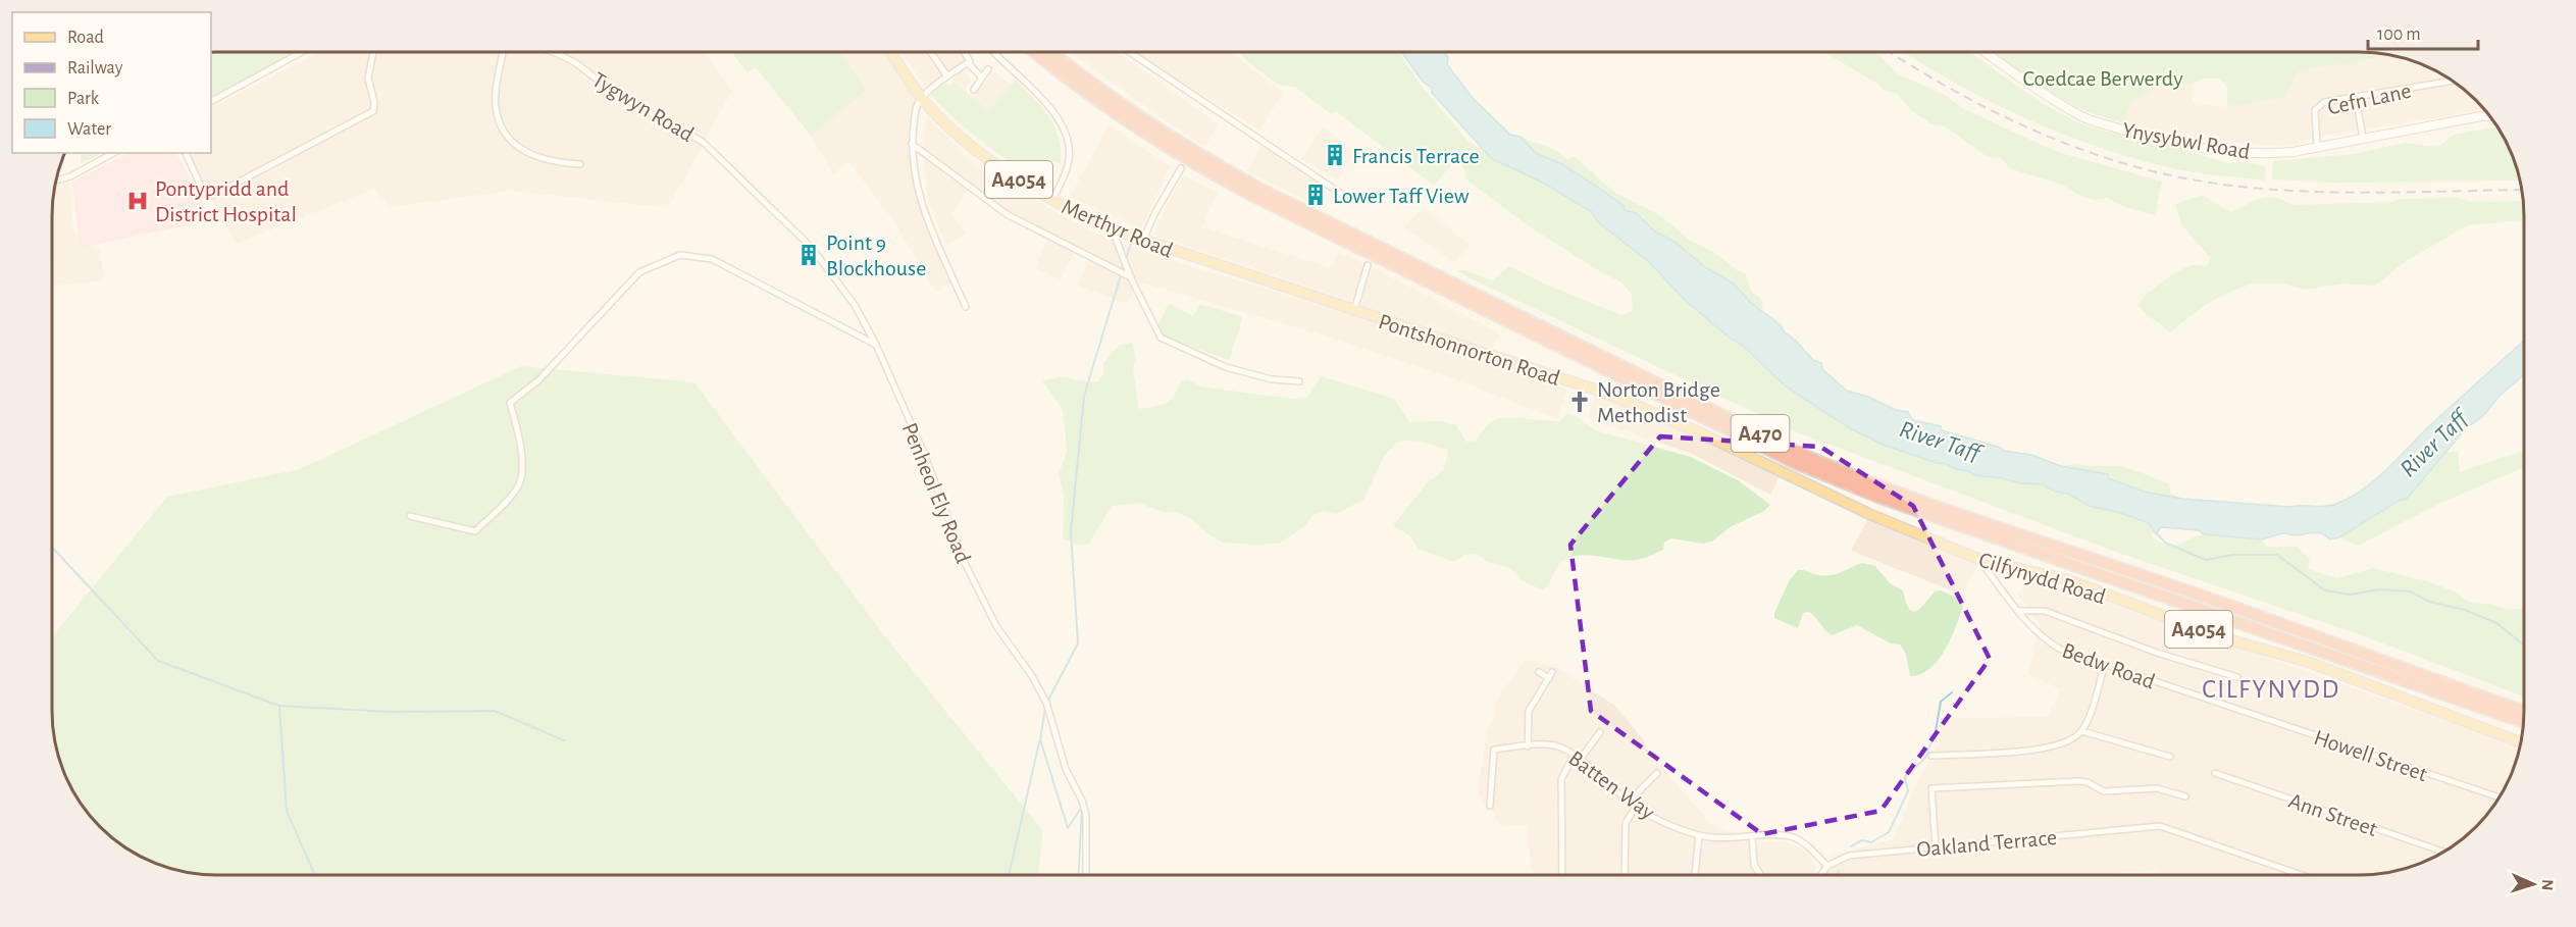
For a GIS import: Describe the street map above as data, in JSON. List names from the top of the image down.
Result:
{
  "streets": {
    "highway": ["A470"],
    "main road": [
      "Ynysybwl Road",
      "A4054",
      "Merthyr Road",
      "Pontshonnorton Road",
      "Cilfynydd Road"
    ],
    "street": [
      "Cefn Lane",
      "Tygwyn Road",
      "Penheol Ely Road",
      "Bedw Road",
      "Howell Street",
      "Batten Way",
      "Ann Street",
      "Oakland Terrace"
    ]
  },
  "crossings": [
    ["Cefn Lane", "Ynysybwl Road"],
    ["Tygwyn Road", "Penheol Ely Road"],
    ["Merthyr Road", "Pontshonnorton Road"],
    ["Pontshonnorton Road", "Cilfynydd Road"],
    ["Cilfynydd Road", "Bedw Road"],
    ["Bedw Road", "Howell Street"],
    ["Batten Way", "Oakland Terrace"]
  ],
  "districts": ["CILFYNYDD"],
  "water": ["River Taff"],
  "parks": ["Coedcae Berwerdy"],
  "places": {
    "building": ["Francis Terrace", "Lower Taff View", "Point 9 Blockhouse"],
    "hospital": ["Pontypridd and District Hospital"],
    "church": ["Norton Bridge Methodist"]
  },
  "legend": [
    "Road",
    "Railway",
    "Park",
    "Water"
  ],
  "scale_bar": "100 m",
  "north": "right"
}
